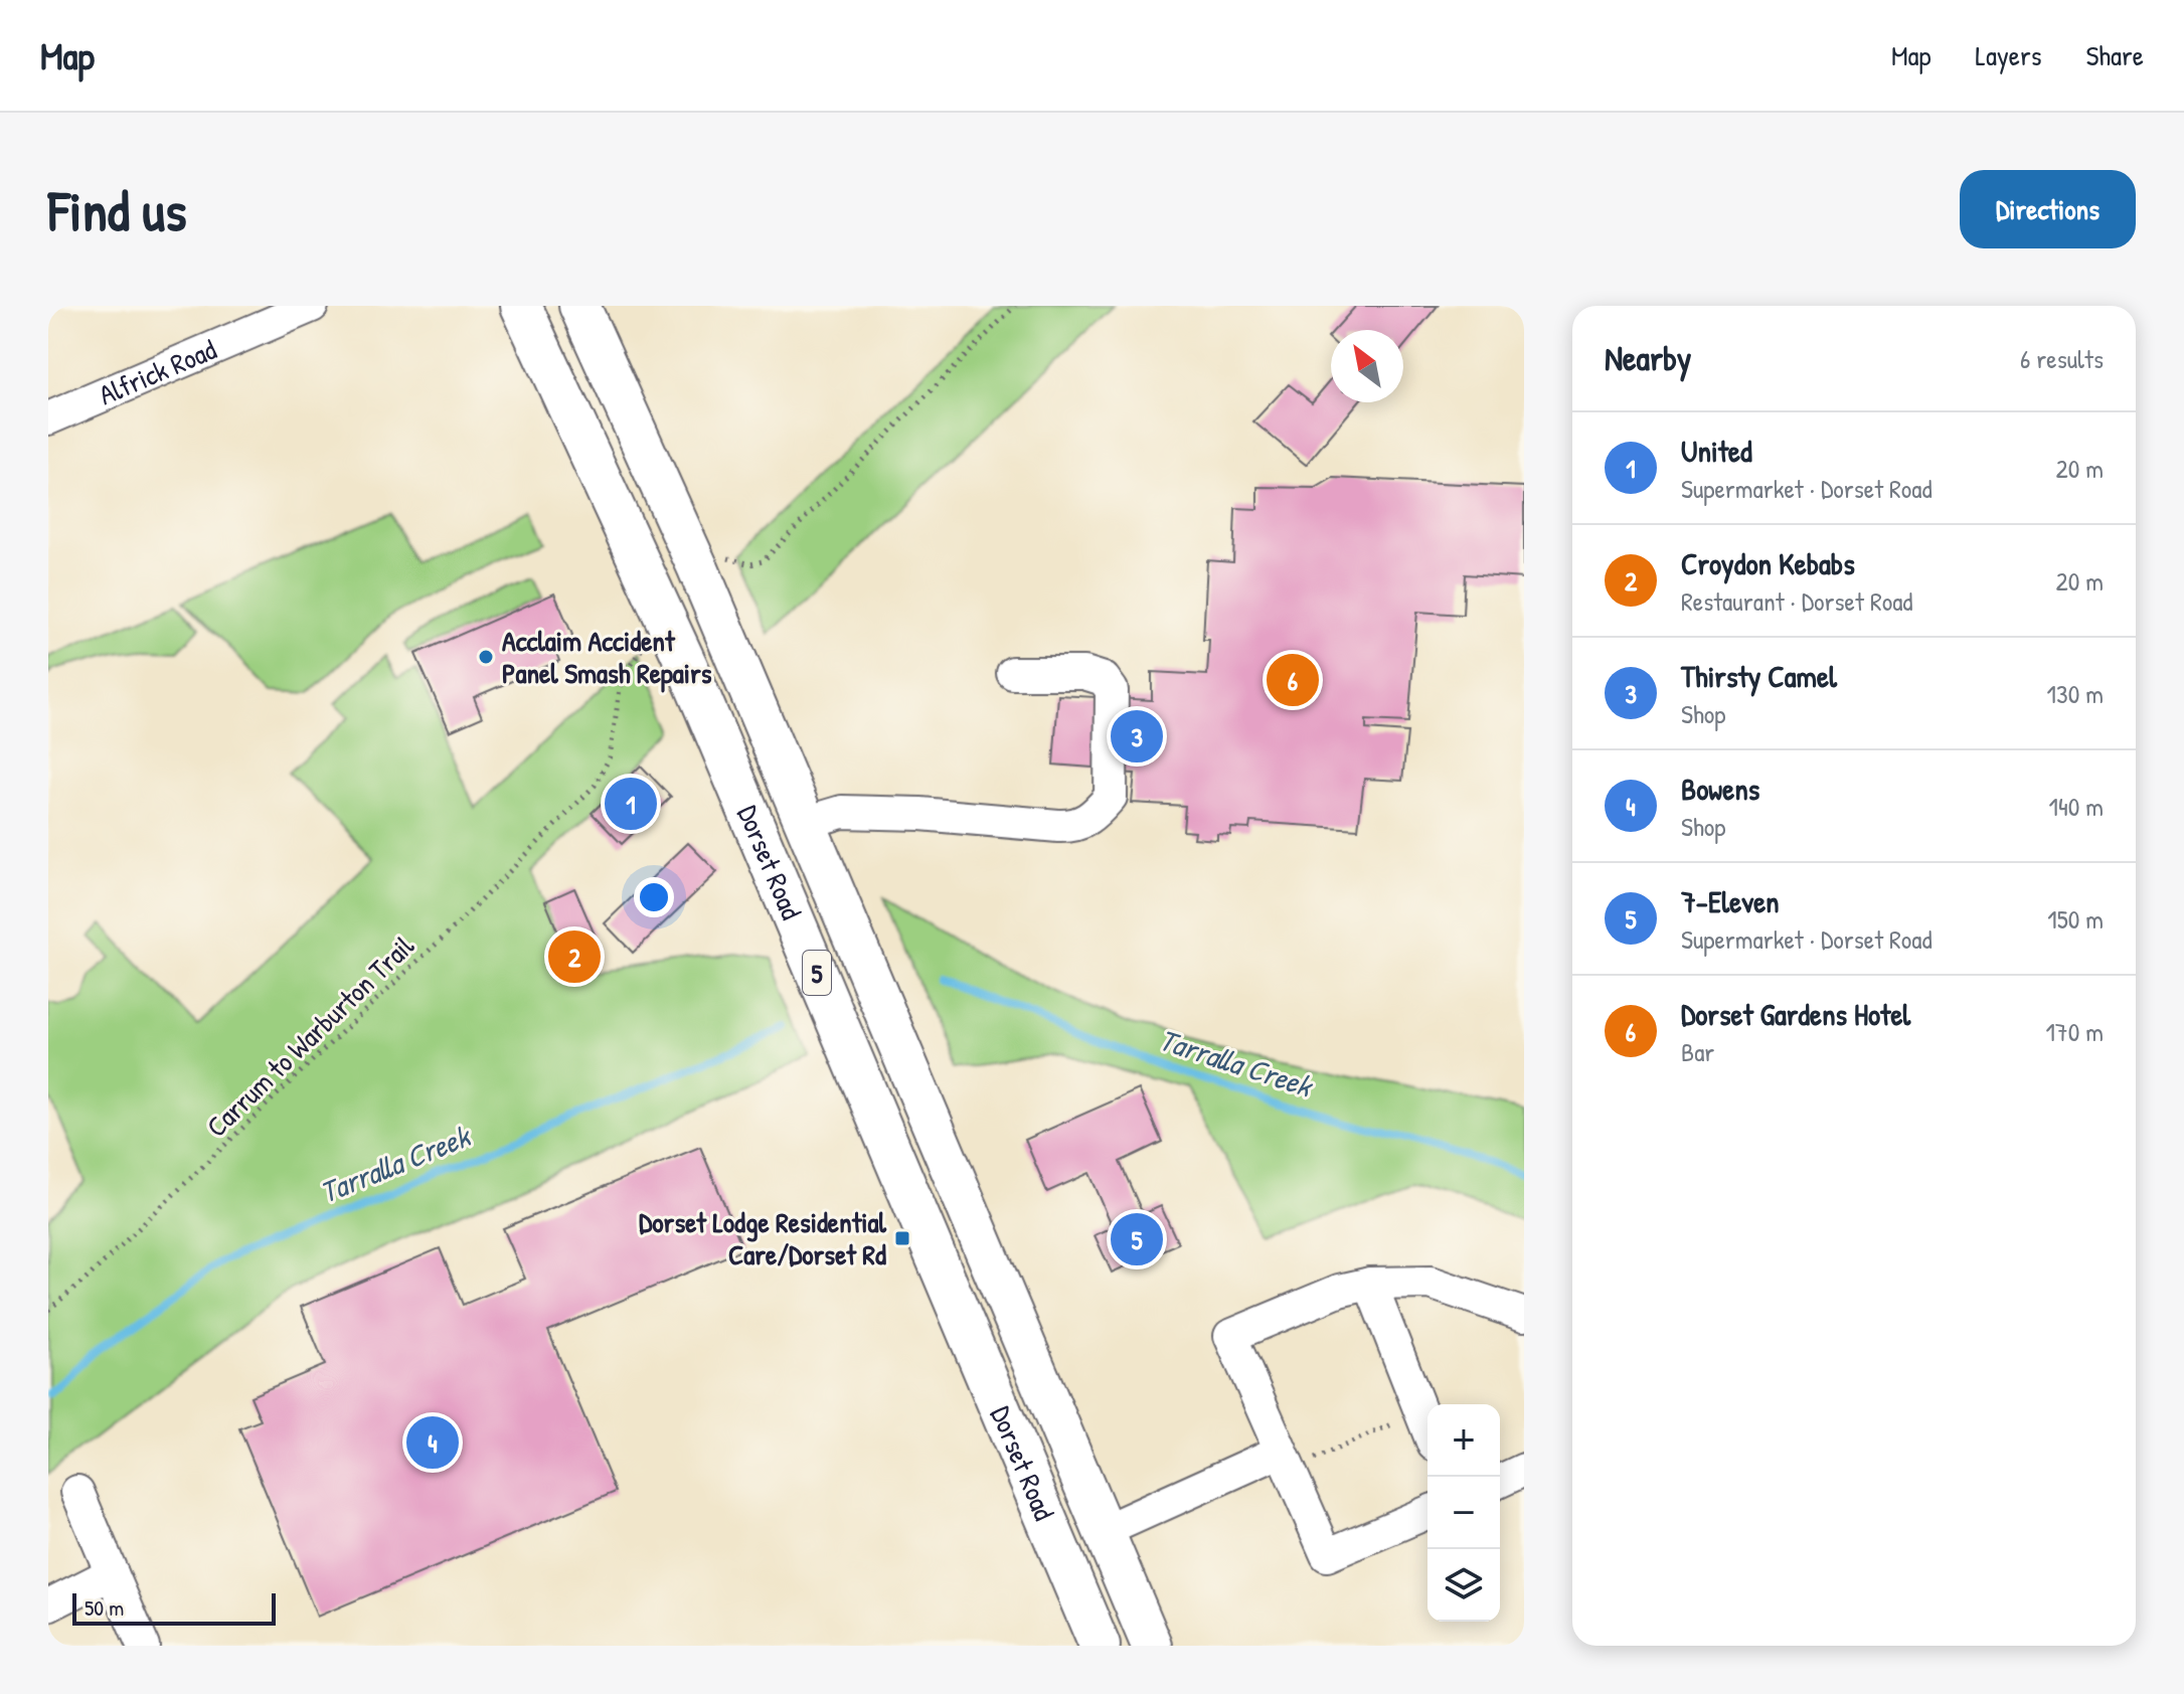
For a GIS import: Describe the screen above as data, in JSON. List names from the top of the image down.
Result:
{
  "streets": {
    "main road": ["Dorset Road", "5"],
    "street": ["Alfrick Road"],
    "path": ["Carrum to Warburton Trail"]
  },
  "water": ["Tarralla Creek"],
  "places": {
    "other": ["Acclaim Accident Panel Smash Repairs"],
    "transit": ["Dorset Lodge Residential Care/Dorset Rd"]
  },
  "scale_bar": "50 m",
  "north": "top left",
  "page": {
    "header": "Map",
    "nav": ["Map", "Layers", "Share"],
    "buttons": "Directions",
    "title": "Find us",
    "heading": ["Nearby", "6 results"],
    "list": [
      {
        "mark": "1",
        "name": "United",
        "note": "Supermarket · Dorset Road",
        "value": "20 m"
      },
      {
        "mark": "2",
        "name": "Croydon Kebabs",
        "note": "Restaurant · Dorset Road",
        "value": "20 m"
      },
      {
        "mark": "3",
        "name": "Thirsty Camel",
        "note": "Shop",
        "value": "130 m"
      },
      {
        "mark": "4",
        "name": "Bowens",
        "note": "Shop",
        "value": "140 m"
      },
      {
        "mark": "5",
        "name": "7-Eleven",
        "note": "Supermarket · Dorset Road",
        "value": "150 m"
      },
      {
        "mark": "6",
        "name": "Dorset Gardens Hotel",
        "note": "Bar",
        "value": "170 m"
      }
    ],
    "pins": [
      "6",
      "3",
      "1",
      "2",
      "5",
      "4"
    ],
    "map_buttons": ["+", "−"],
    "scale": "50 m"
  }
}
